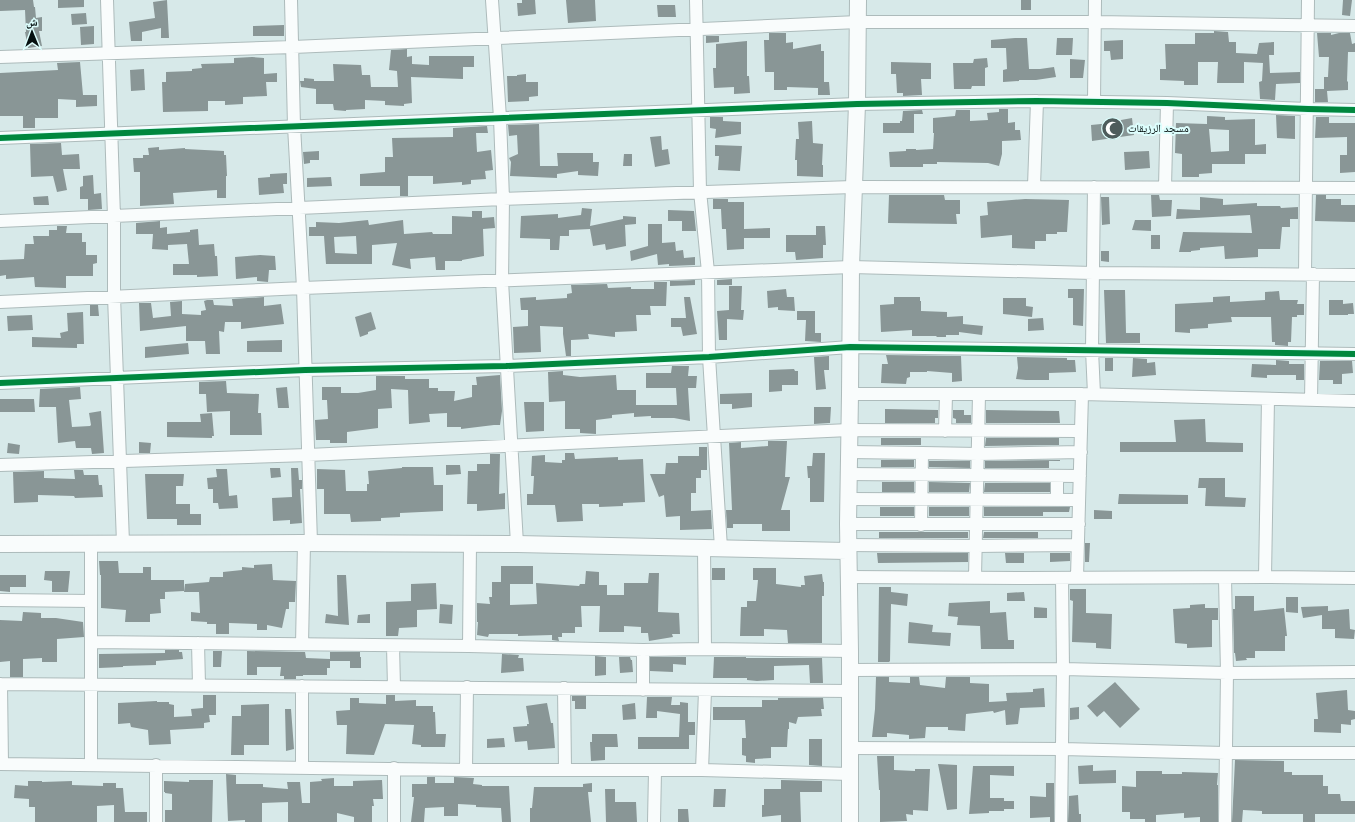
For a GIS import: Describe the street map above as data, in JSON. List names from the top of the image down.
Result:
{
  "places": {
    "mosque": ["مسجد الرزيقات"]
  },
  "north": "top"
}
